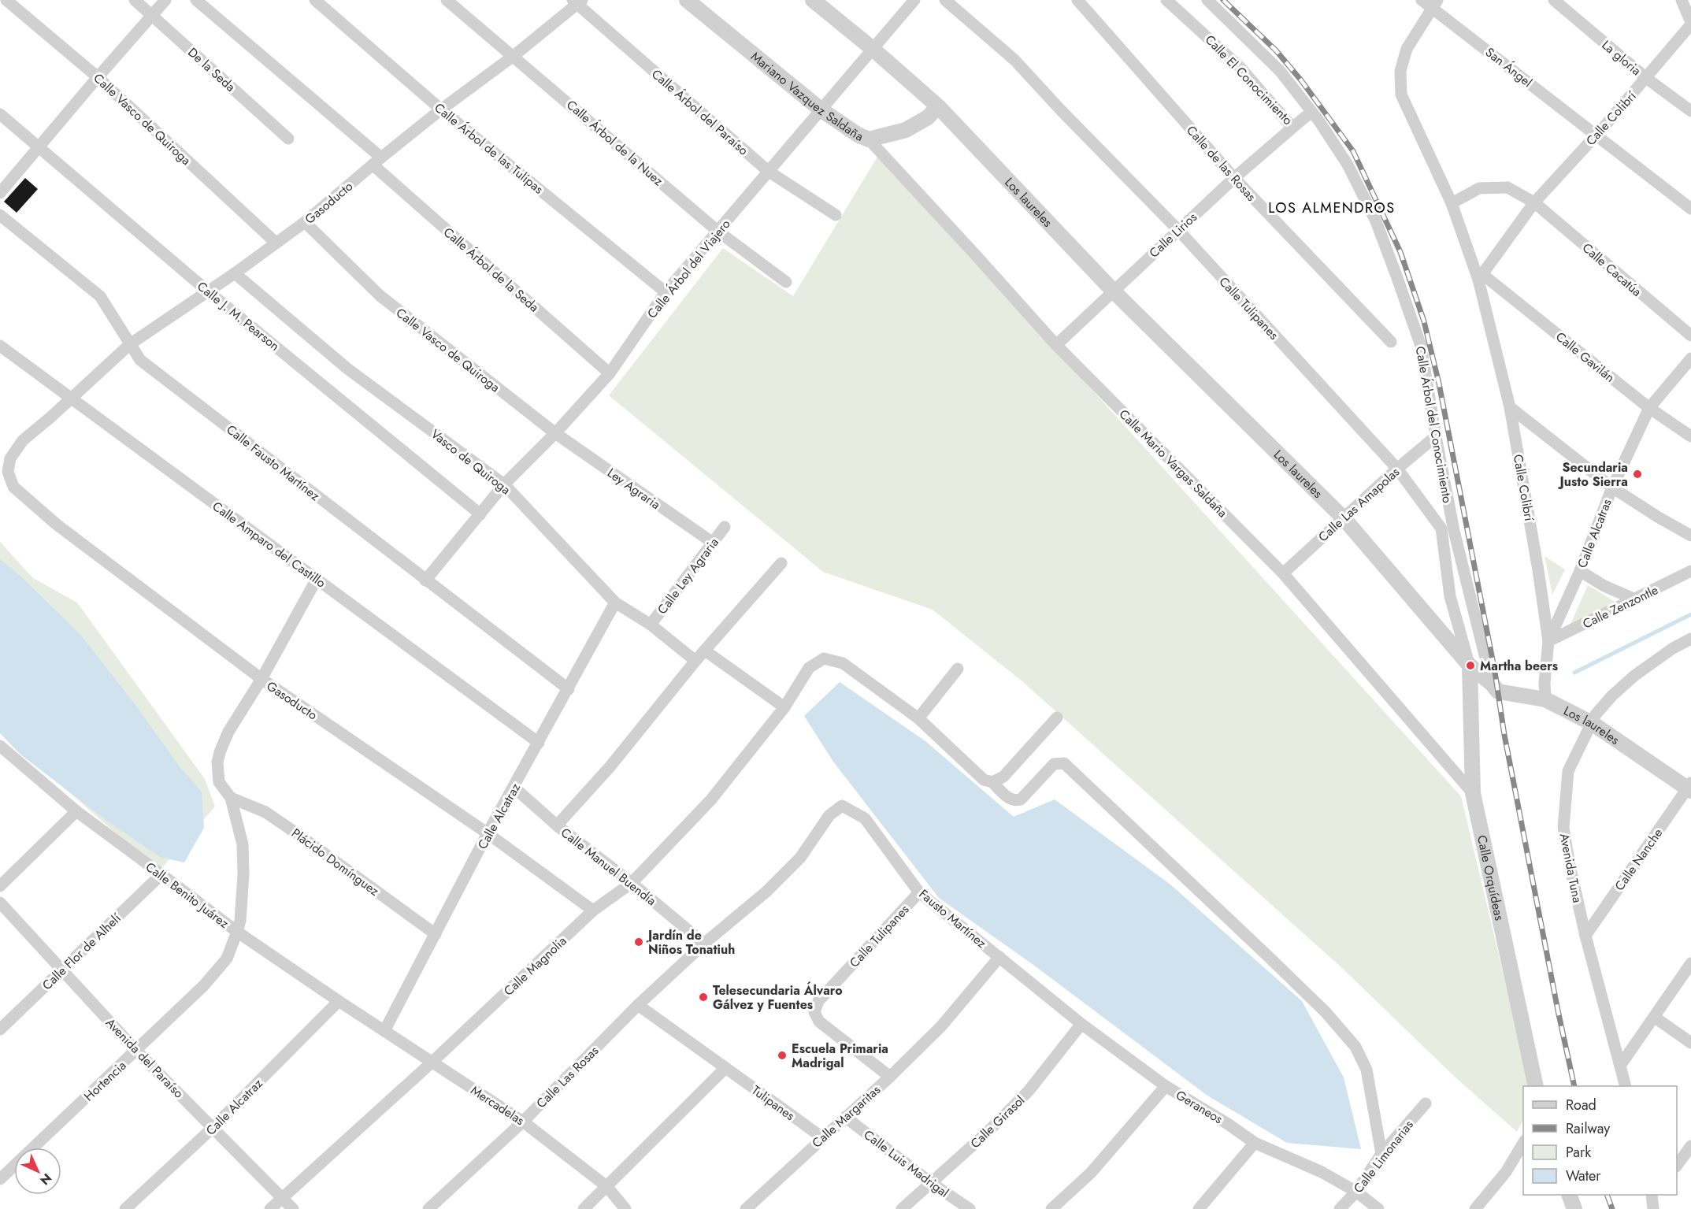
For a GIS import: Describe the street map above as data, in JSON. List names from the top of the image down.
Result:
{
  "streets": {
    "street": [
      "La gloria",
      "San Ángel",
      "De la Seda",
      "Calle El Conocimiento",
      "Mariano Vazquez Saldaña",
      "Calle Árbol del Paraíso",
      "Calle Colibrí",
      "Calle Vasco de Quiroga",
      "Calle Árbol de la Nuez",
      "Calle Árbol de las Tulipas",
      "Calle de las Rosas",
      "Gasoducto",
      "Los laureles",
      "Calle Lirios",
      "Calle Árbol del Viajero",
      "Calle Árbol de la Seda",
      "Calle Cacatúa",
      "Calle Tulipanes",
      "Calle J. M. Pearson",
      "Calle Gavilán",
      "Calle Árbol del Conocimiento",
      "Vasco de Quiroga",
      "Calle Fausto Martínez",
      "Calle Mario Vargas Saldaña",
      "Ley Agraria",
      "Calle Las Amapolas",
      "Calle Alcatras",
      "Calle Amparo del Castillo",
      "Calle Ley Agraria",
      "Calle Zenzontle",
      "Calle Alcatraz",
      "Calle Nanche",
      "Plácido Domínguez",
      "Calle Manuel Buendía",
      "Avenida Tuna",
      "Calle Orquídeas",
      "Calle Benito Juárez",
      "Fausto Martínez",
      "Calle Flor de Alhelí",
      "Calle Magnolia",
      "Avenida del Paraíso",
      "Calle Las Rosas",
      "Hortencia",
      "Tulipanes",
      "Mercadelas",
      "Geraneos",
      "Calle Margaritas",
      "Calle Girasol",
      "Calle Limonarias",
      "Calle Luis Madrigal"
    ]
  },
  "crossings": [
    ["La gloria", "Calle Colibrí"],
    ["San Ángel", "Calle Colibrí"],
    ["Calle El Conocimiento", "Calle Lirios"],
    ["Calle El Conocimiento", "Calle Árbol del Conocimiento"],
    ["Mariano Vazquez Saldaña", "Los laureles"],
    ["Mariano Vazquez Saldaña", "Calle Árbol del Viajero"],
    ["Mariano Vazquez Saldaña", "Calle Mario Vargas Saldaña"],
    ["Calle Árbol del Paraíso", "Gasoducto"],
    ["Calle Árbol del Paraíso", "Calle Árbol del Viajero"],
    ["Calle Colibrí", "Los laureles"],
    ["Calle Colibrí", "Calle Cacatúa"],
    ["Calle Colibrí", "Calle Gavilán"],
    ["Calle Colibrí", "Calle Alcatras"],
    ["Calle Colibrí", "Calle Zenzontle"],
    ["Calle Vasco de Quiroga", "Gasoducto"],
    ["Calle Vasco de Quiroga", "Calle Árbol del Viajero"],
    ["Calle Vasco de Quiroga", "Ley Agraria"],
    ["Calle Árbol de la Nuez", "Gasoducto"],
    ["Calle Árbol de la Nuez", "Calle Árbol del Viajero"],
    ["Calle Árbol de las Tulipas", "Gasoducto"],
    ["Calle Árbol de las Tulipas", "Calle Árbol del Viajero"],
    ["Calle de las Rosas", "Calle Lirios"],
    ["Gasoducto", "Calle Árbol de la Seda"],
    ["Gasoducto", "Calle J. M. Pearson"],
    ["Gasoducto", "Vasco de Quiroga"],
    ["Gasoducto", "Calle Fausto Martínez"],
    ["Gasoducto", "Calle Amparo del Castillo"],
    ["Gasoducto", "Calle Alcatraz"],
    ["Gasoducto", "Calle Magnolia"],
    ["Gasoducto", "Hortencia"],
    ["Los laureles", "Calle Lirios"],
    ["Los laureles", "Calle Árbol del Viajero"],
    ["Los laureles", "Calle Tulipanes"],
    ["Los laureles", "Calle Árbol del Conocimiento"],
    ["Los laureles", "Calle Las Amapolas"],
    ["Los laureles", "Calle Nanche"],
    ["Los laureles", "Avenida Tuna"],
    ["Los laureles", "Calle Orquídeas"],
    ["Calle Lirios", "Calle Tulipanes"],
    ["Calle Lirios", "Calle Mario Vargas Saldaña"],
    ["Calle Árbol del Viajero", "Calle Árbol de la Seda"],
    ["Calle Árbol del Viajero", "Calle J. M. Pearson"],
    ["Calle Árbol del Viajero", "Vasco de Quiroga"],
    ["Calle Árbol del Viajero", "Calle Fausto Martínez"],
    ["Calle Árbol del Viajero", "Ley Agraria"],
    ["Calle Tulipanes", "Calle Las Amapolas"],
    ["Calle Tulipanes", "Calle Orquídeas"],
    ["Calle Tulipanes", "Fausto Martínez"],
    ["Calle Tulipanes", "Calle Margaritas"],
    ["Calle Gavilán", "Calle Alcatras"],
    ["Calle Árbol del Conocimiento", "Calle Las Amapolas"],
    ["Vasco de Quiroga", "Calle Ley Agraria"],
    ["Vasco de Quiroga", "Calle Alcatraz"],
    ["Calle Fausto Martínez", "Calle Alcatraz"],
    ["Calle Mario Vargas Saldaña", "Calle Las Amapolas"],
    ["Calle Mario Vargas Saldaña", "Calle Orquídeas"],
    ["Ley Agraria", "Calle Ley Agraria"],
    ["Calle Alcatras", "Calle Zenzontle"],
    ["Calle Amparo del Castillo", "Calle Alcatraz"],
    ["Calle Amparo del Castillo", "Hortencia"],
    ["Calle Alcatraz", "Plácido Domínguez"],
    ["Calle Alcatraz", "Calle Manuel Buendía"],
    ["Calle Alcatraz", "Calle Benito Juárez"],
    ["Calle Alcatraz", "Avenida del Paraíso"],
    ["Calle Alcatraz", "Mercadelas"],
    ["Calle Nanche", "Avenida Tuna"],
    ["Plácido Domínguez", "Hortencia"],
    ["Calle Manuel Buendía", "Fausto Martínez"],
    ["Calle Manuel Buendía", "Calle Magnolia"],
    ["Calle Manuel Buendía", "Calle Las Rosas"],
    ["Calle Benito Juárez", "Calle Flor de Alhelí"],
    ["Calle Benito Juárez", "Hortencia"],
    ["Calle Benito Juárez", "Mercadelas"],
    ["Fausto Martínez", "Calle Las Rosas"],
    ["Fausto Martínez", "Geraneos"],
    ["Fausto Martínez", "Calle Margaritas"],
    ["Fausto Martínez", "Calle Girasol"],
    ["Calle Flor de Alhelí", "Avenida del Paraíso"],
    ["Calle Magnolia", "Avenida del Paraíso"],
    ["Calle Magnolia", "Mercadelas"],
    ["Calle Magnolia", "Calle Limonarias"],
    ["Avenida del Paraíso", "Hortencia"],
    ["Calle Las Rosas", "Mercadelas"],
    ["Tulipanes", "Calle Margaritas"],
    ["Geraneos", "Calle Limonarias"],
    ["Calle Margaritas", "Calle Luis Madrigal"],
    ["Calle Girasol", "Calle Luis Madrigal"]
  ],
  "districts": ["LOS ALMENDROS"],
  "places": [
    "Secundaria Justo Sierra",
    "Martha beers",
    "Jardín de Niños Tonatiuh",
    "Telesecundaria Álvaro Gálvez y Fuentes",
    "Escuela Primaria Madrigal"
  ],
  "legend": [
    "Road",
    "Railway",
    "Park",
    "Water"
  ],
  "north": "bottom right"
}
